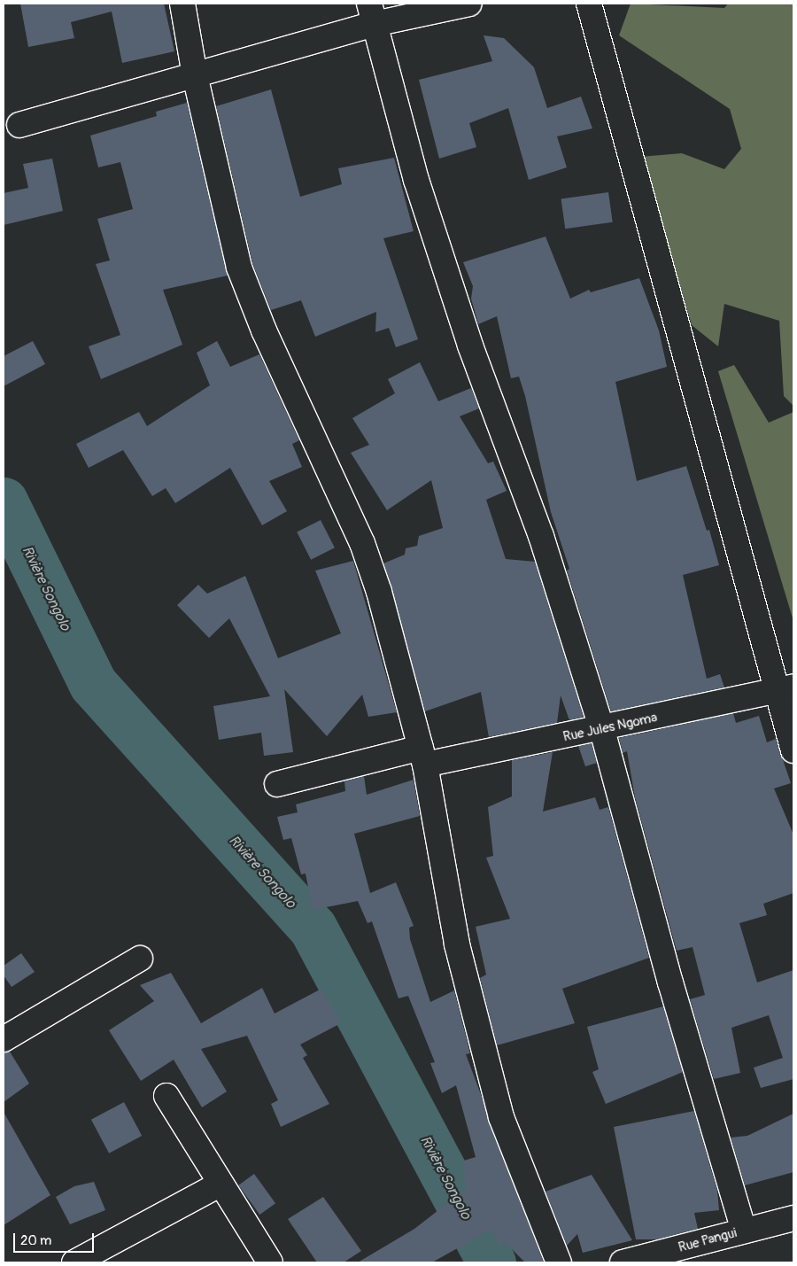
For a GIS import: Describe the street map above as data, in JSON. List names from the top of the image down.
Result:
{
  "streets": {
    "street": ["Rue Jules Ngoma", "Rue Pangui"]
  },
  "water": ["Rivière Songolo"],
  "scale_bar": "20 m"
}
